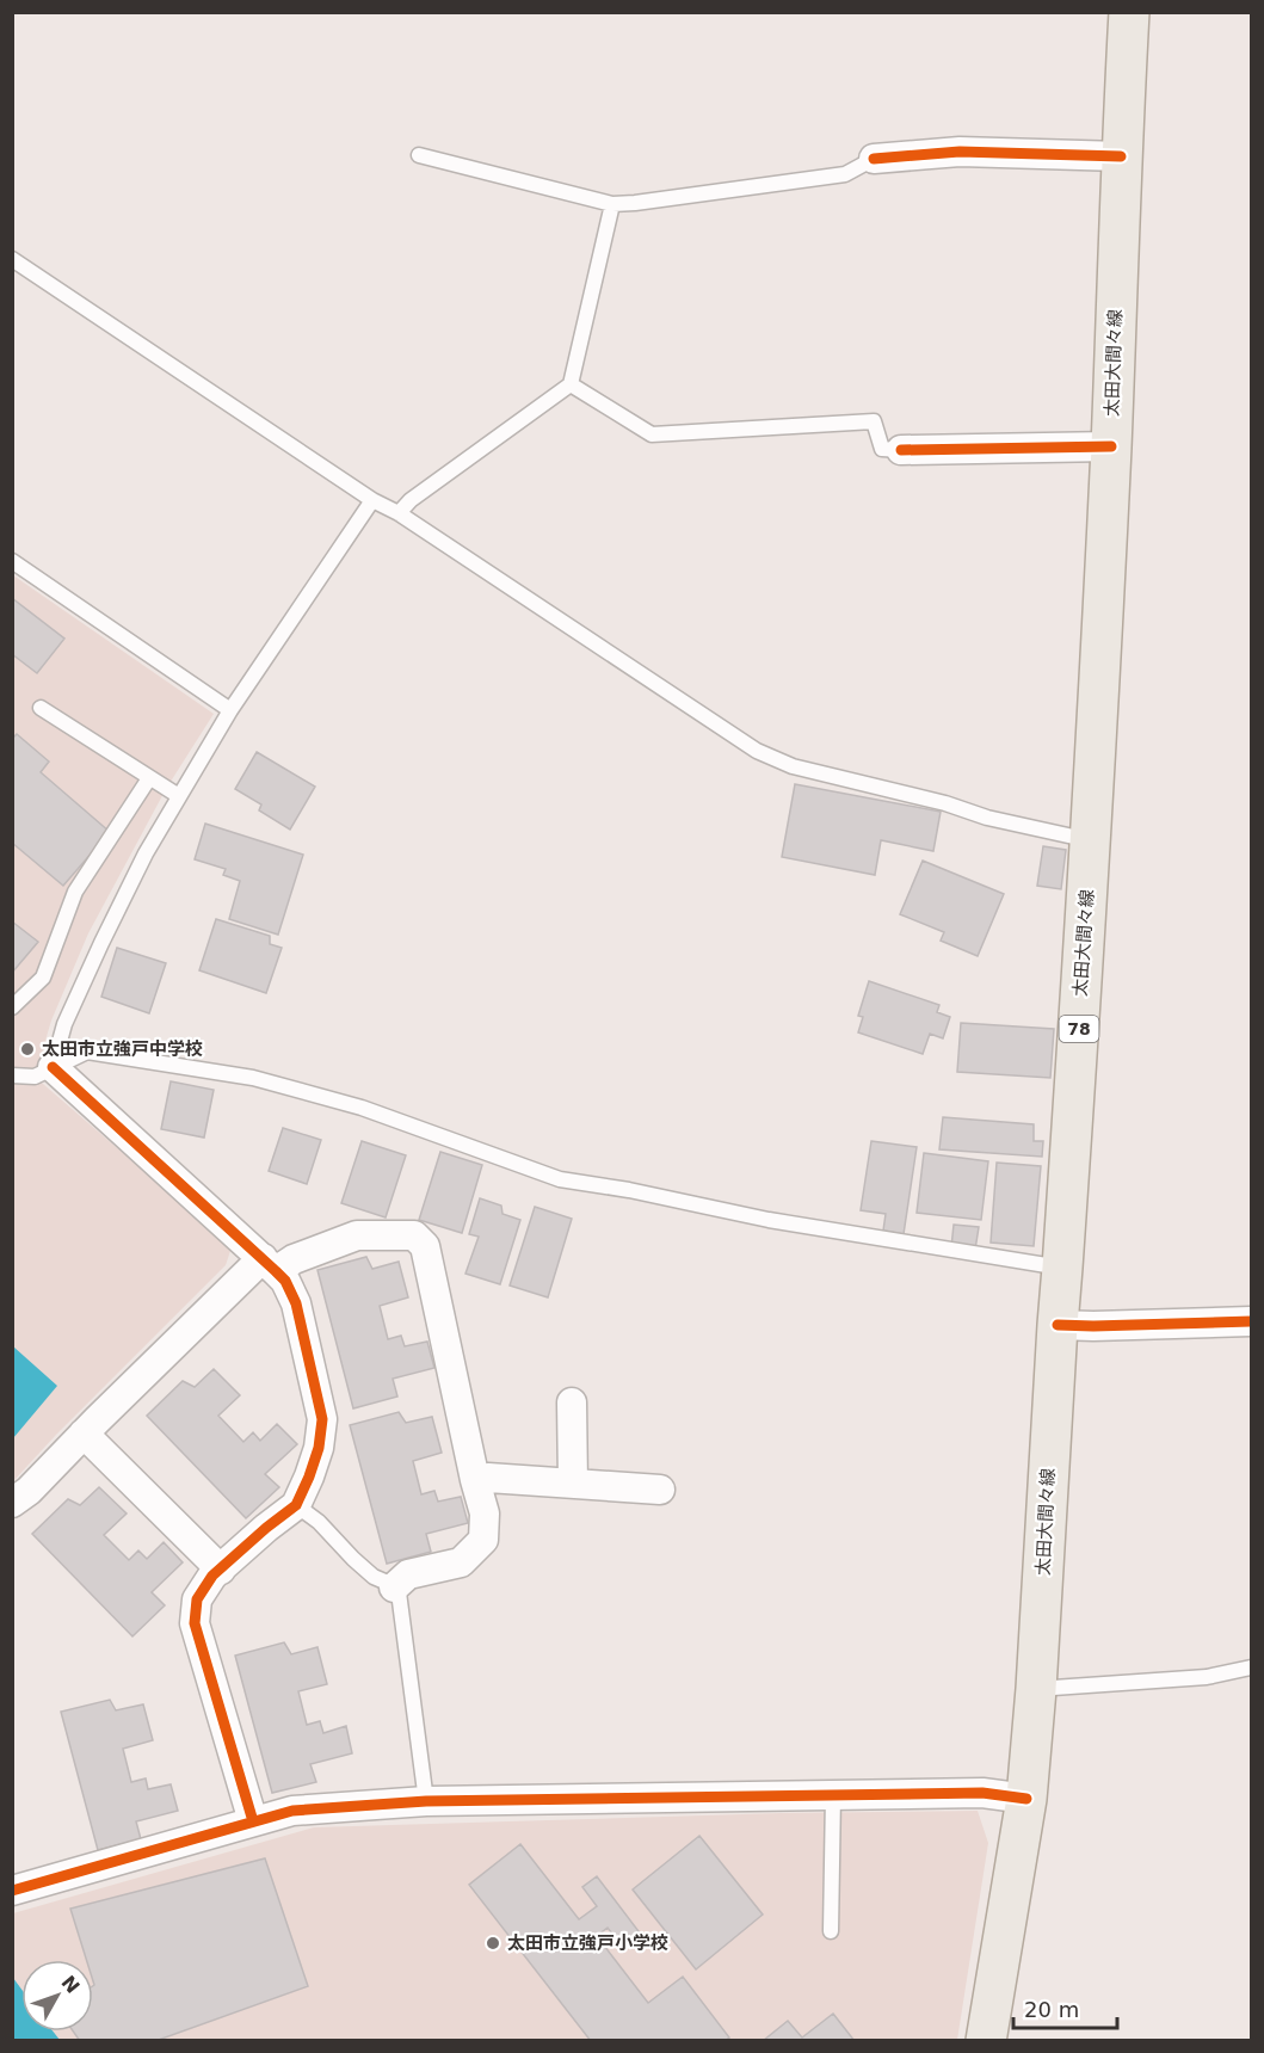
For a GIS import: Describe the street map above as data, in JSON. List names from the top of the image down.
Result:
{
  "streets": {
    "main road": ["太田大間々線", "78"]
  },
  "places": ["太田市立強戸中学校", "太田市立強戸小学校"],
  "scale_bar": "20 m",
  "north": "top right"
}
